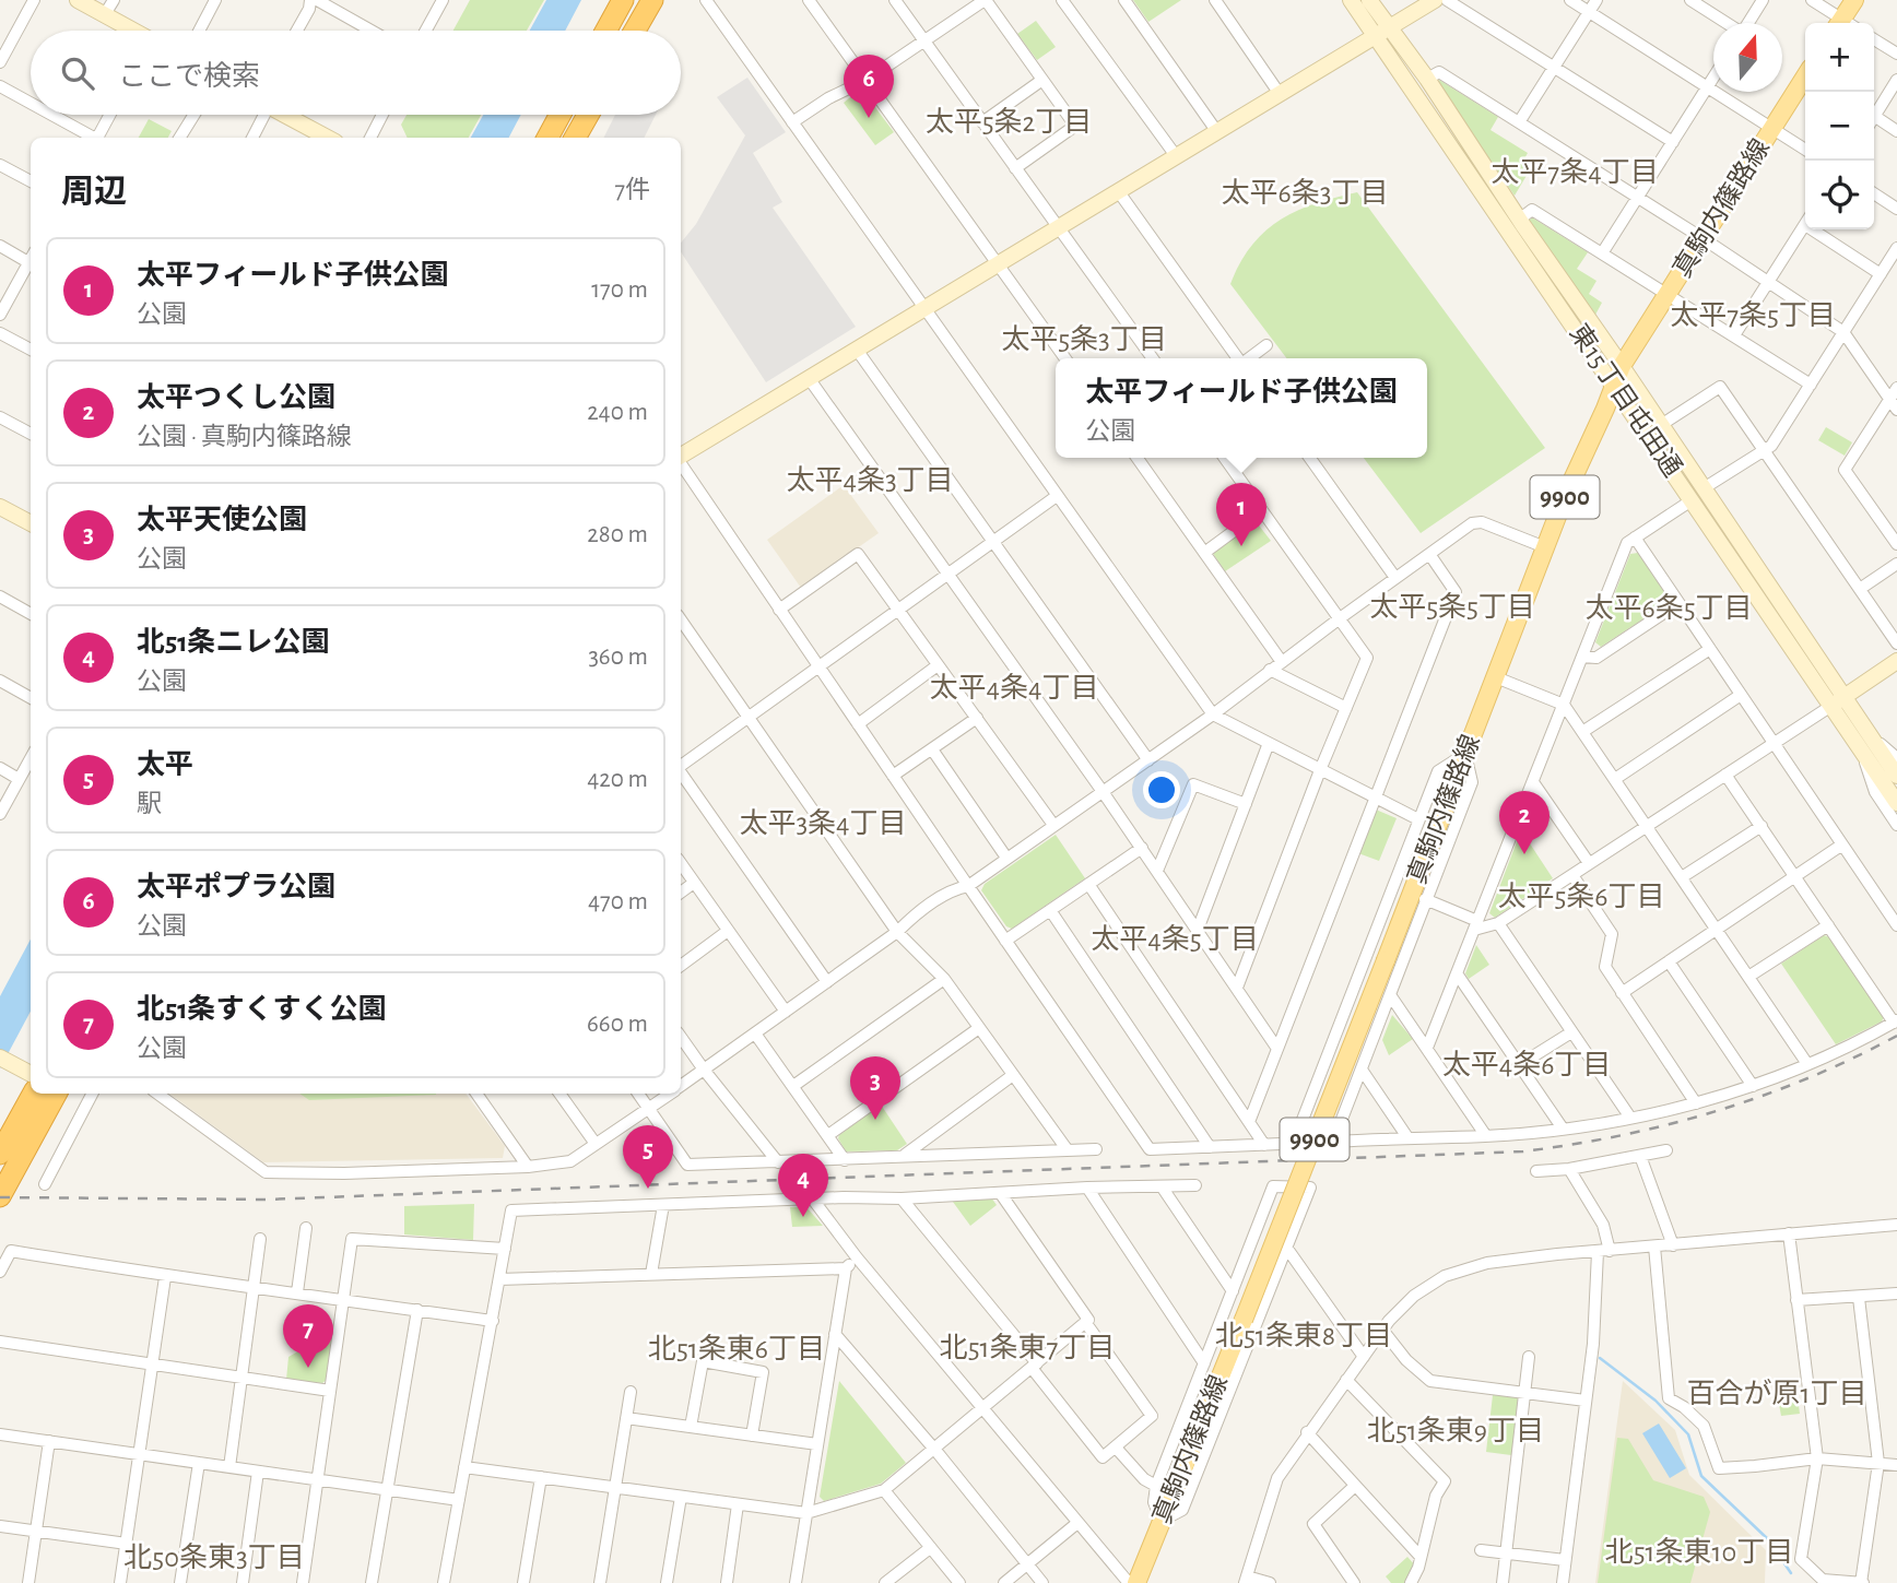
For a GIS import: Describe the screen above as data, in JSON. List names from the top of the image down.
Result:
{
  "streets": {
    "main road": ["真駒内篠路線", "9900"],
    "street": ["東15丁目屯田通"]
  },
  "crossings": [
    ["真駒内篠路線", "東15丁目屯田通"]
  ],
  "districts": [
    "太平5条2丁目",
    "太平7条4丁目",
    "太平6条3丁目",
    "太平7条5丁目",
    "太平5条3丁目",
    "太平4条3丁目",
    "太平5条5丁目",
    "太平6条5丁目",
    "太平4条4丁目",
    "太平3条4丁目",
    "太平5条6丁目",
    "太平4条5丁目",
    "太平4条6丁目",
    "北51条東8丁目",
    "北51条東7丁目",
    "北51条東6丁目",
    "百合が原1丁目",
    "北51条東9丁目",
    "北51条東10丁目",
    "北50条東3丁目"
  ],
  "north": "top",
  "page": {
    "map_buttons": ["+", "−"],
    "search": "ここで検索",
    "pins": [
      "6",
      "1",
      "2",
      "3",
      "5",
      "4",
      "7"
    ],
    "heading": ["周辺", "7件"],
    "list": [
      {
        "mark": "1",
        "name": "太平フィールド子供公園",
        "note": "公園",
        "value": "170 m"
      },
      {
        "mark": "2",
        "name": "太平つくし公園",
        "note": "公園 · 真駒内篠路線",
        "value": "240 m"
      },
      {
        "mark": "3",
        "name": "太平天使公園",
        "note": "公園",
        "value": "280 m"
      },
      {
        "mark": "4",
        "name": "北51条ニレ公園",
        "note": "公園",
        "value": "360 m"
      },
      {
        "mark": "5",
        "name": "太平",
        "note": "駅",
        "value": "420 m"
      },
      {
        "mark": "6",
        "name": "太平ポプラ公園",
        "note": "公園",
        "value": "470 m"
      },
      {
        "mark": "7",
        "name": "北51条すくすく公園",
        "note": "公園",
        "value": "660 m"
      }
    ],
    "popup": ["太平フィールド子供公園", "公園"]
  }
}
